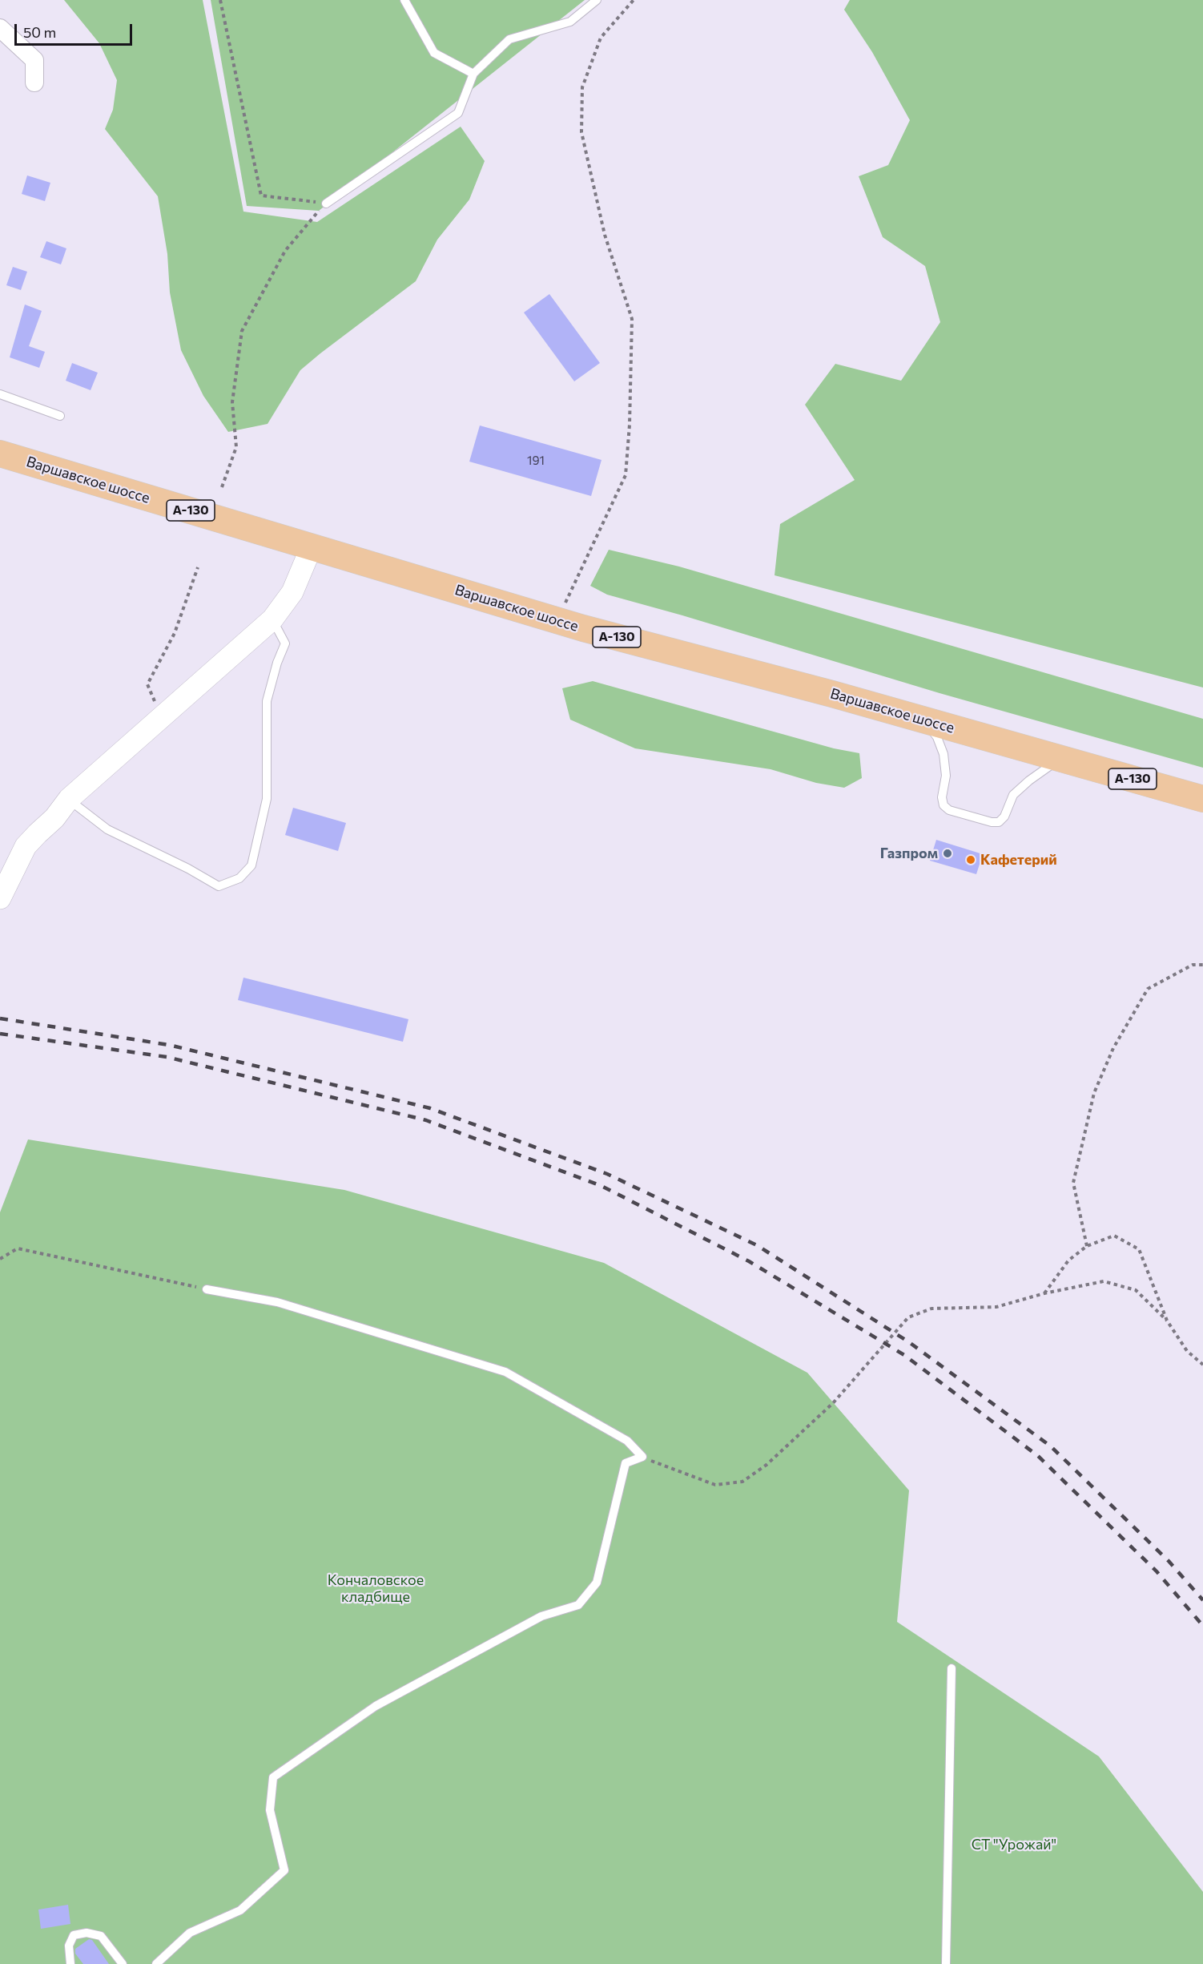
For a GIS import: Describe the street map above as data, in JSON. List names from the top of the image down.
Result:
{
  "streets": {
    "main road": ["Варшавское шоссе", "А-130"]
  },
  "parks": ["Кончаловское кладбище", "СТ \"Урожай\""],
  "places": ["Газпром", "Кафетерий"],
  "house_numbers": ["191"],
  "scale_bar": "50 m"
}
